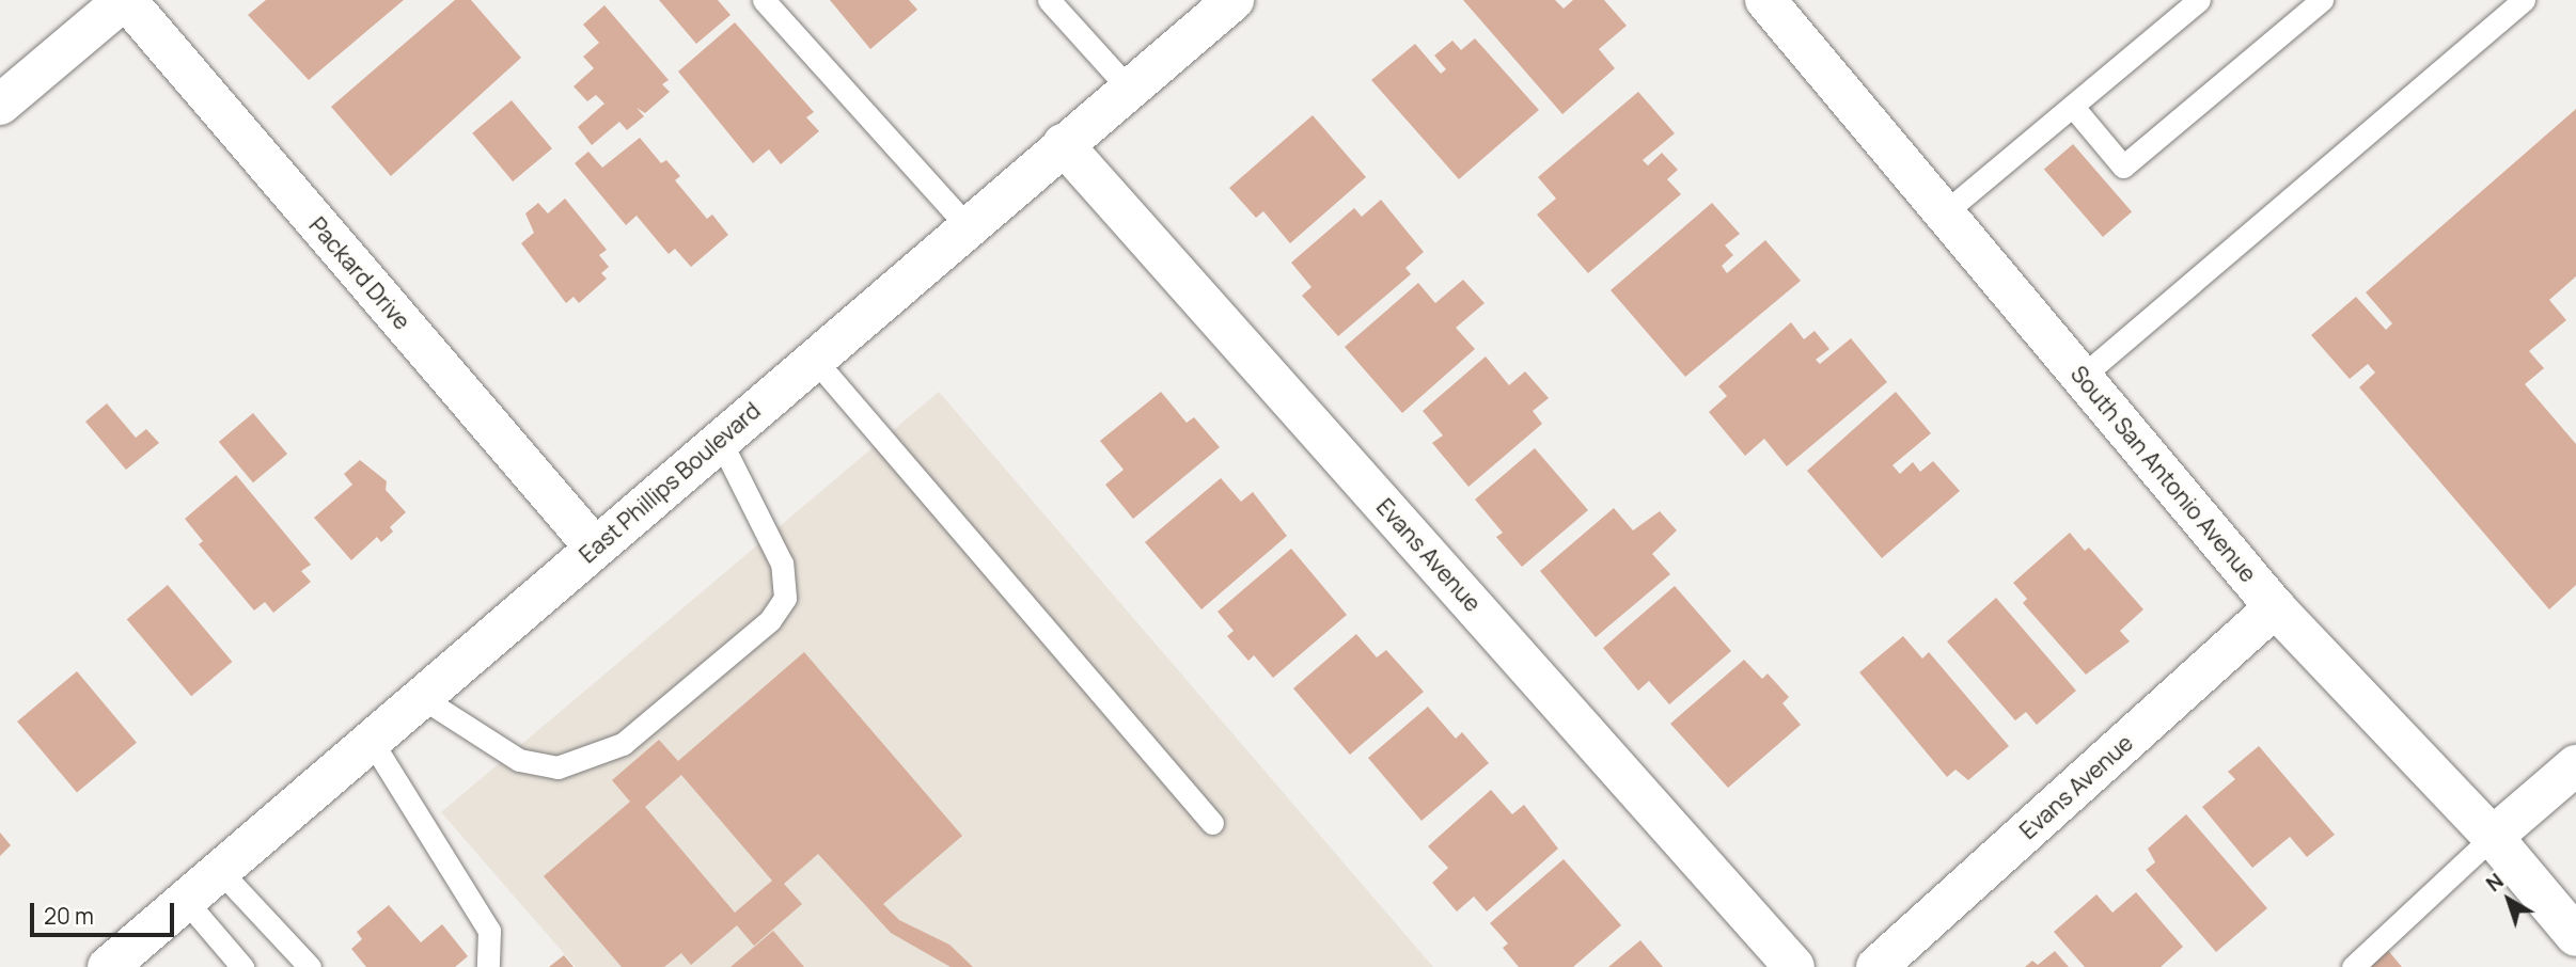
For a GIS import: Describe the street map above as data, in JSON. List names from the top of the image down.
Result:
{
  "streets": {
    "street": [
      "Packard Drive",
      "South San Antonio Avenue",
      "East Phillips Boulevard",
      "Evans Avenue"
    ]
  },
  "crossings": [
    ["Packard Drive", "East Phillips Boulevard"],
    ["South San Antonio Avenue", "Evans Avenue"],
    ["East Phillips Boulevard", "Evans Avenue"]
  ],
  "scale_bar": "20 m",
  "north": "top left"
}
